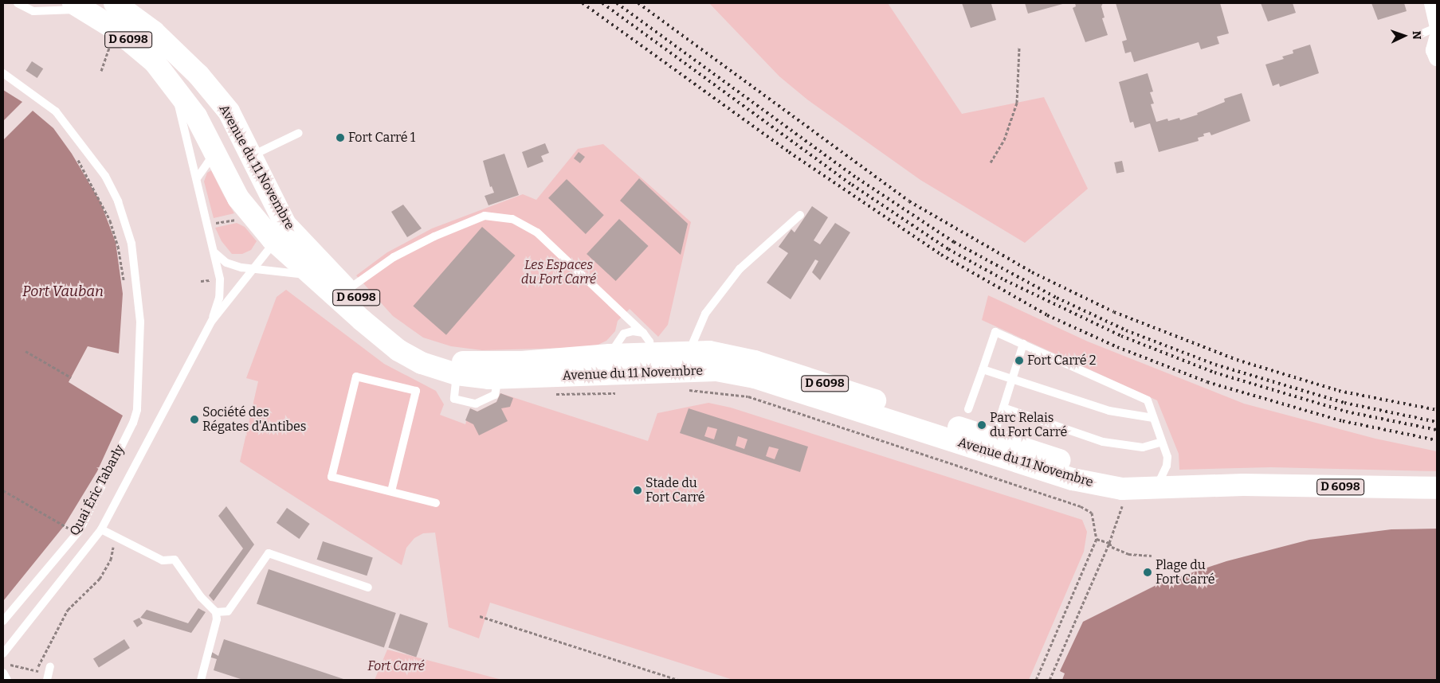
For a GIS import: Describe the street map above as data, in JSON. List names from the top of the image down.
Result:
{
  "streets": {
    "main road": ["D 6098", "Avenue du 11 Novembre"],
    "lane": ["Quai Éric Tabarly"]
  },
  "crossings": [
    ["D 6098", "Avenue du 11 Novembre"]
  ],
  "water": ["Port Vauban"],
  "parks": ["Les Espaces du Fort Carré", "Fort Carré"],
  "places": [
    "Fort Carré 1",
    "Fort Carré 2",
    "Société des Régates d'Antibes",
    "Parc Relais du Fort Carré",
    "Stade du Fort Carré",
    "Plage du Fort Carré"
  ],
  "north": "right"
}
